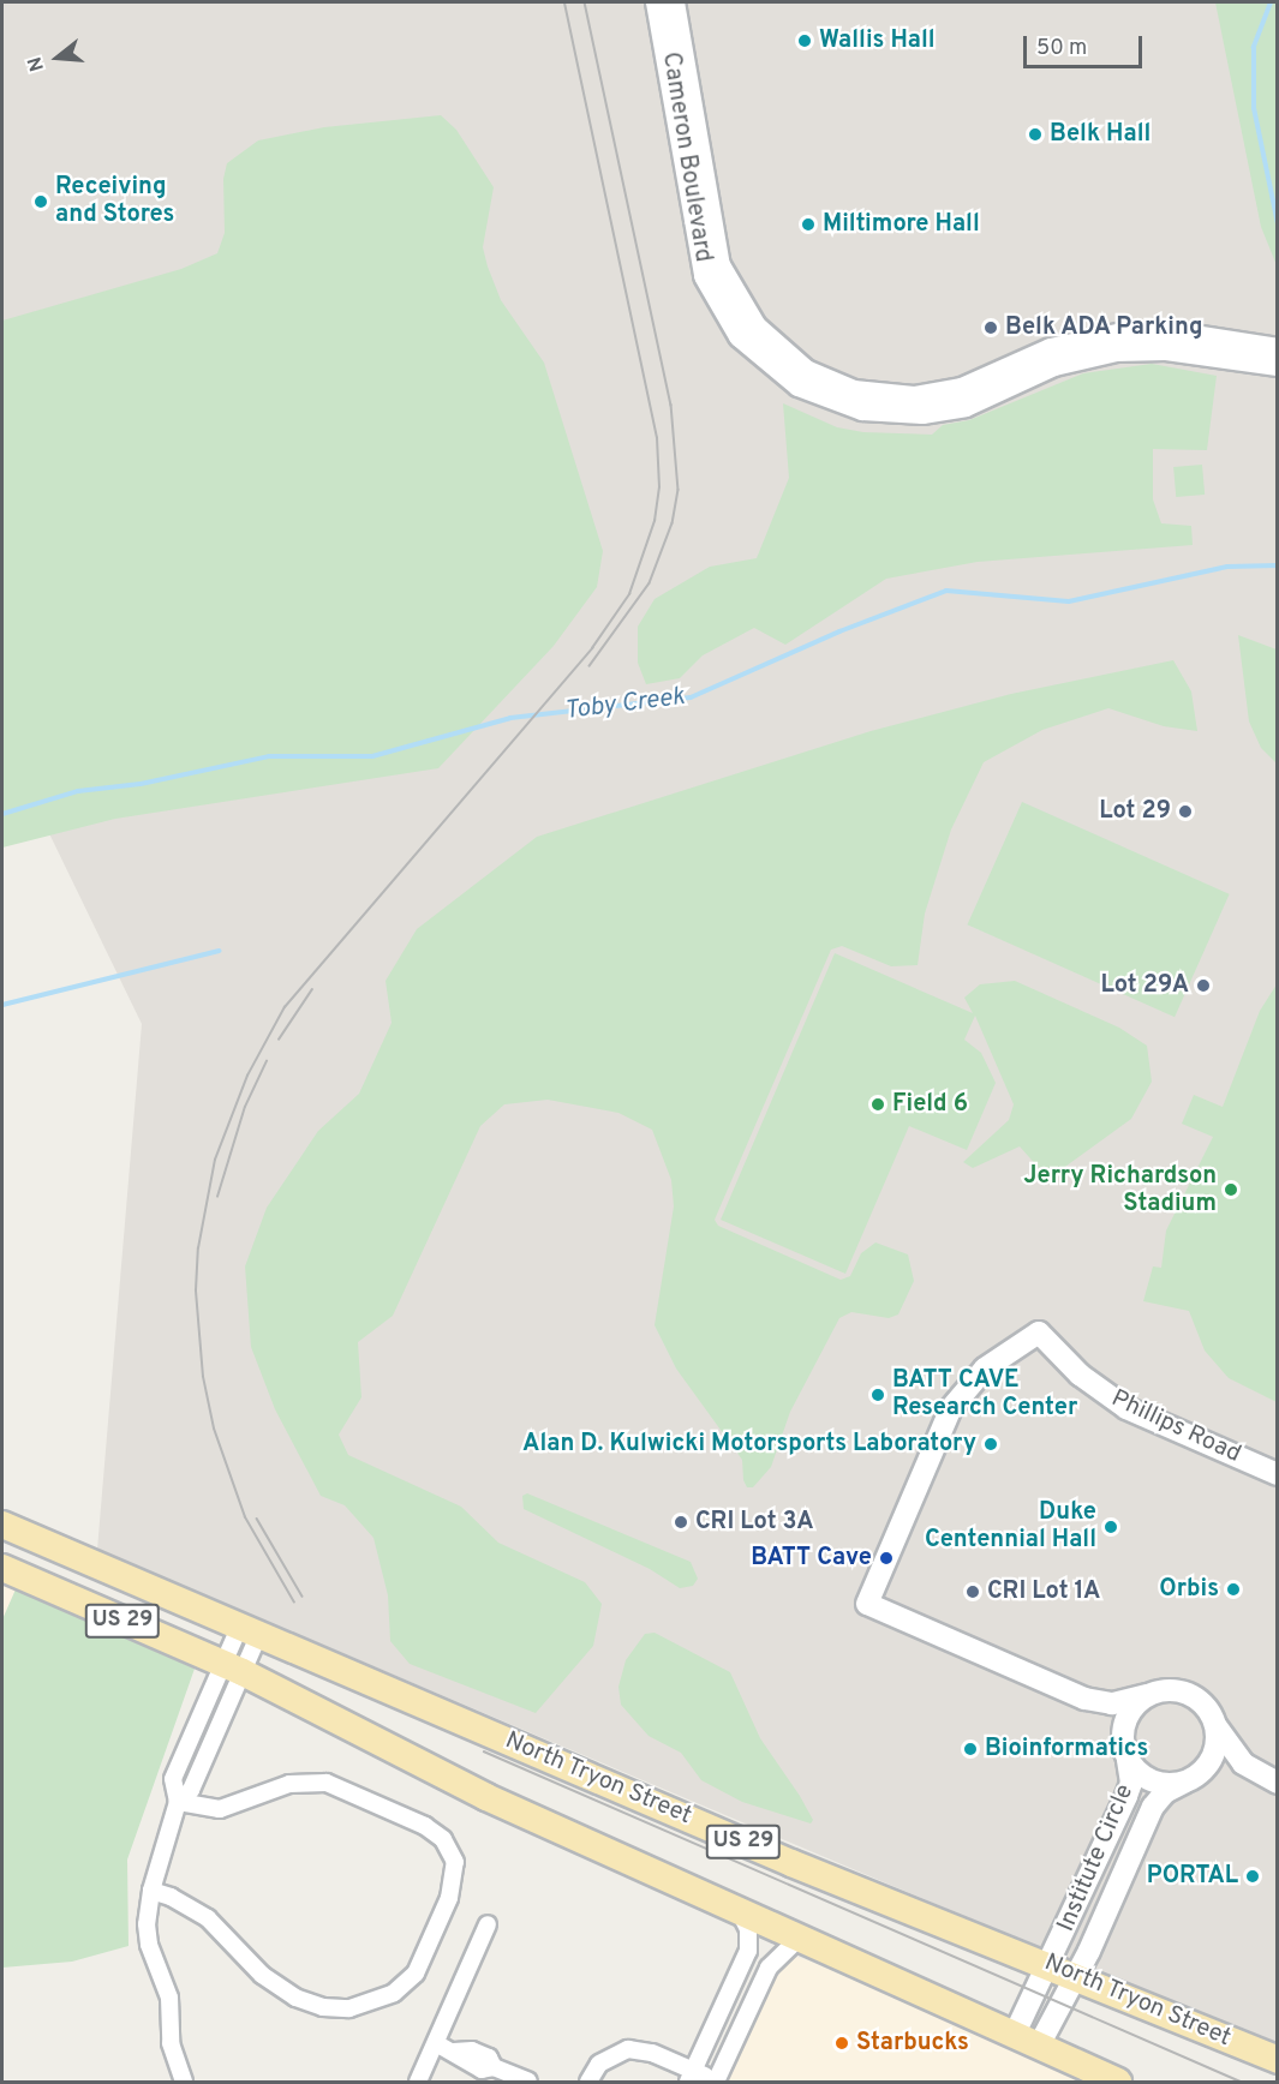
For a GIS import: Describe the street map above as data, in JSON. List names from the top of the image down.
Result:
{
  "streets": {
    "main road": ["US 29", "North Tryon Street"],
    "street": ["Cameron Boulevard", "Phillips Road", "Institute Circle"]
  },
  "crossings": [
    ["US 29", "Institute Circle"],
    ["North Tryon Street", "Institute Circle"]
  ],
  "water": ["Toby Creek"],
  "places": [
    "Wallis Hall",
    "Belk Hall",
    "Receiving and Stores",
    "Miltimore Hall",
    "Belk ADA Parking",
    "Lot 29",
    "Lot 29A",
    "Field 6",
    "Jerry Richardson Stadium",
    "BATT CAVE Research Center",
    "Alan D. Kulwicki Motorsports Laboratory",
    "CRI Lot 3A",
    "Duke Centennial Hall",
    "BATT Cave",
    "Orbis",
    "CRI Lot 1A",
    "Bioinformatics",
    "PORTAL",
    "Starbucks"
  ],
  "scale_bar": "50 m",
  "north": "left"
}
